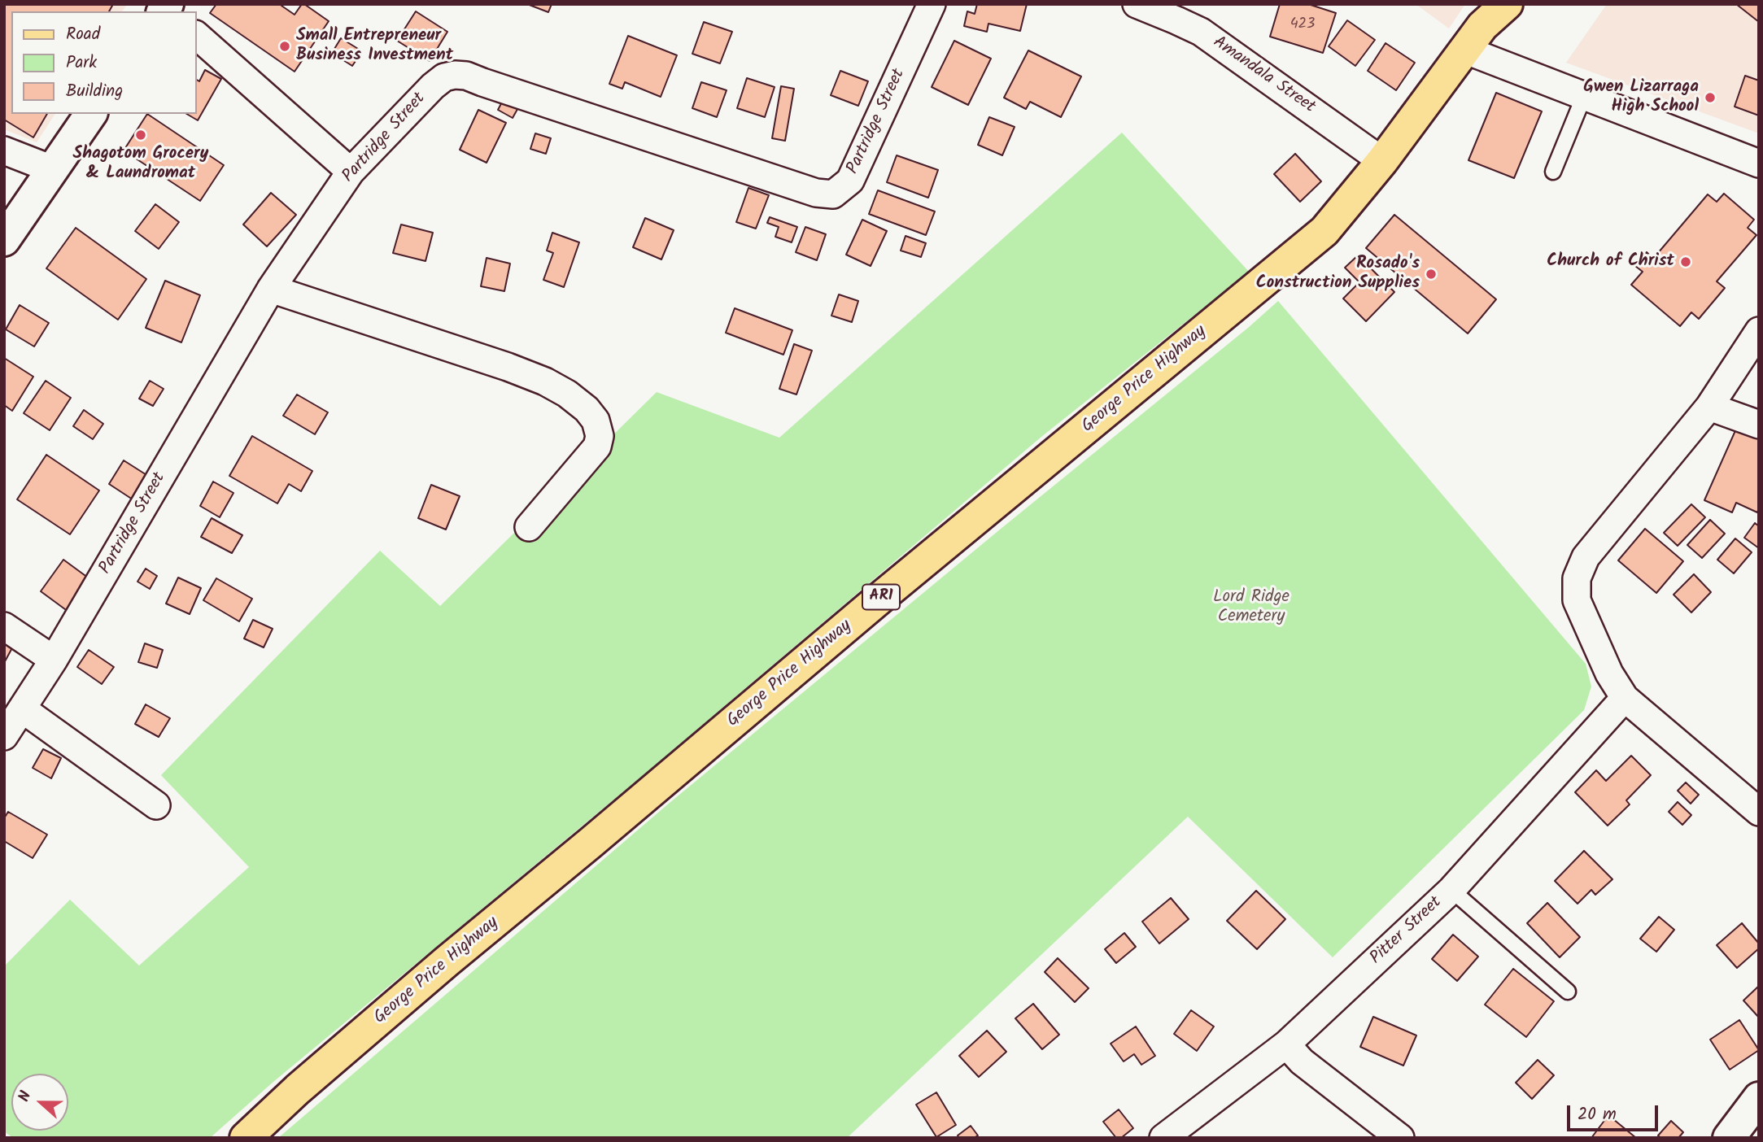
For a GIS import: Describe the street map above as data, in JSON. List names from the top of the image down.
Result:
{
  "streets": {
    "main road": ["George Price Highway", "AR1"],
    "street": ["Amandala Street", "Partridge Street", "Pitter Street"]
  },
  "crossings": [
    ["Amandala Street", "George Price Highway"]
  ],
  "parks": ["Lord Ridge Cemetery"],
  "places": [
    "Small Entrepreneur Business Investment",
    "Gwen Lizarraga High School",
    "Shagotom Grocery & Laundromat",
    "Church of Christ",
    "Rosado's Construction Supplies"
  ],
  "house_numbers": ["423"],
  "legend": ["Road", "Park", "Building"],
  "scale_bar": "20 m",
  "north": "left"
}
